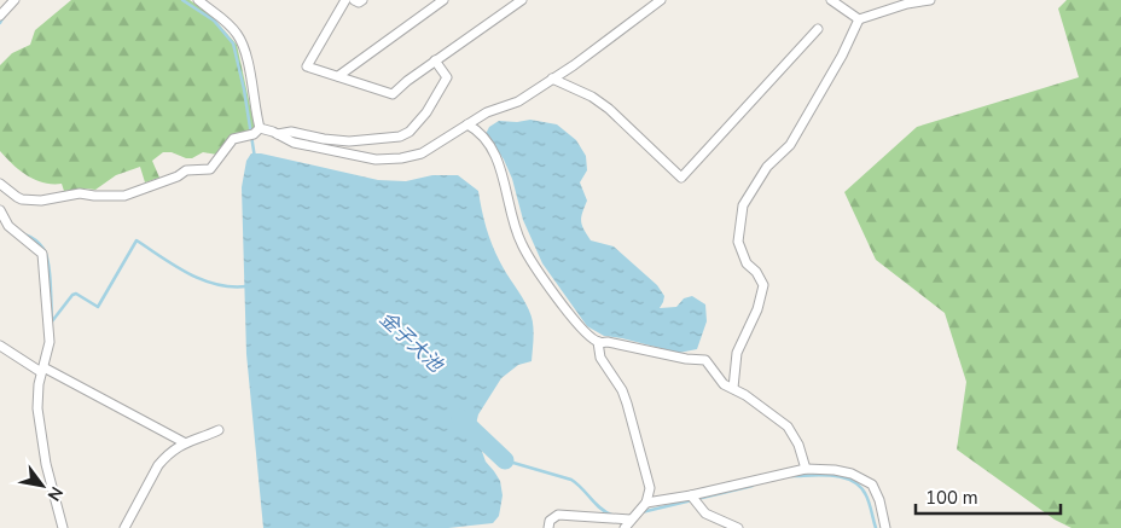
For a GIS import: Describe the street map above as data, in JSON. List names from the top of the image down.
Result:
{
  "water": ["金子大池"],
  "scale_bar": "100 m",
  "north": "bottom right"
}
